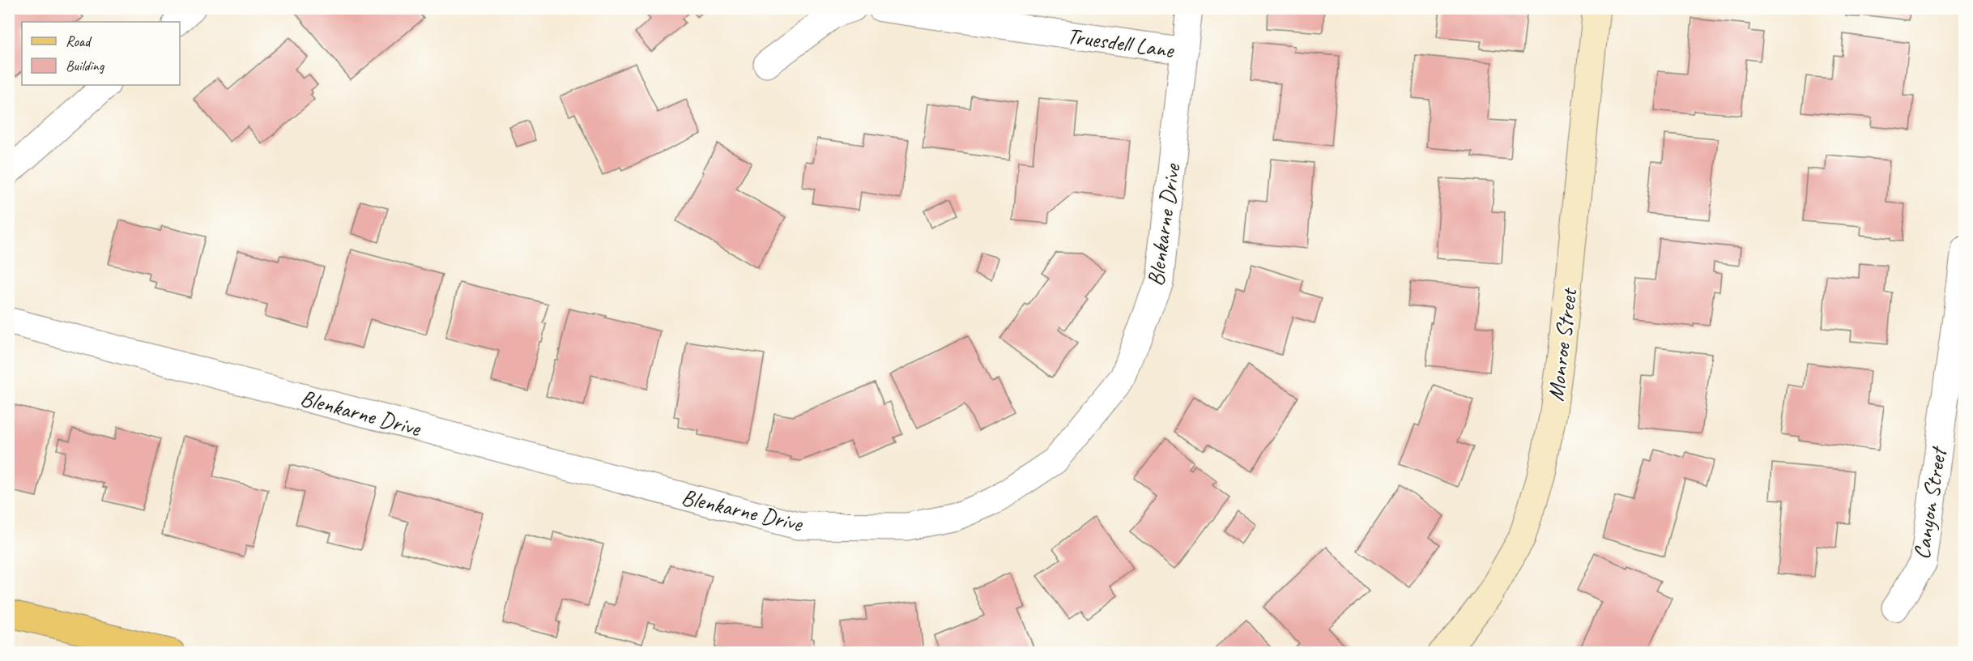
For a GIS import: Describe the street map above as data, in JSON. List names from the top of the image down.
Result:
{
  "streets": {
    "main road": ["Monroe Street"],
    "street": ["Truesdell Lane", "Blenkarne Drive", "Canyon Street"]
  },
  "crossings": [
    ["Truesdell Lane", "Blenkarne Drive"]
  ],
  "legend": ["Road", "Building"]
}
